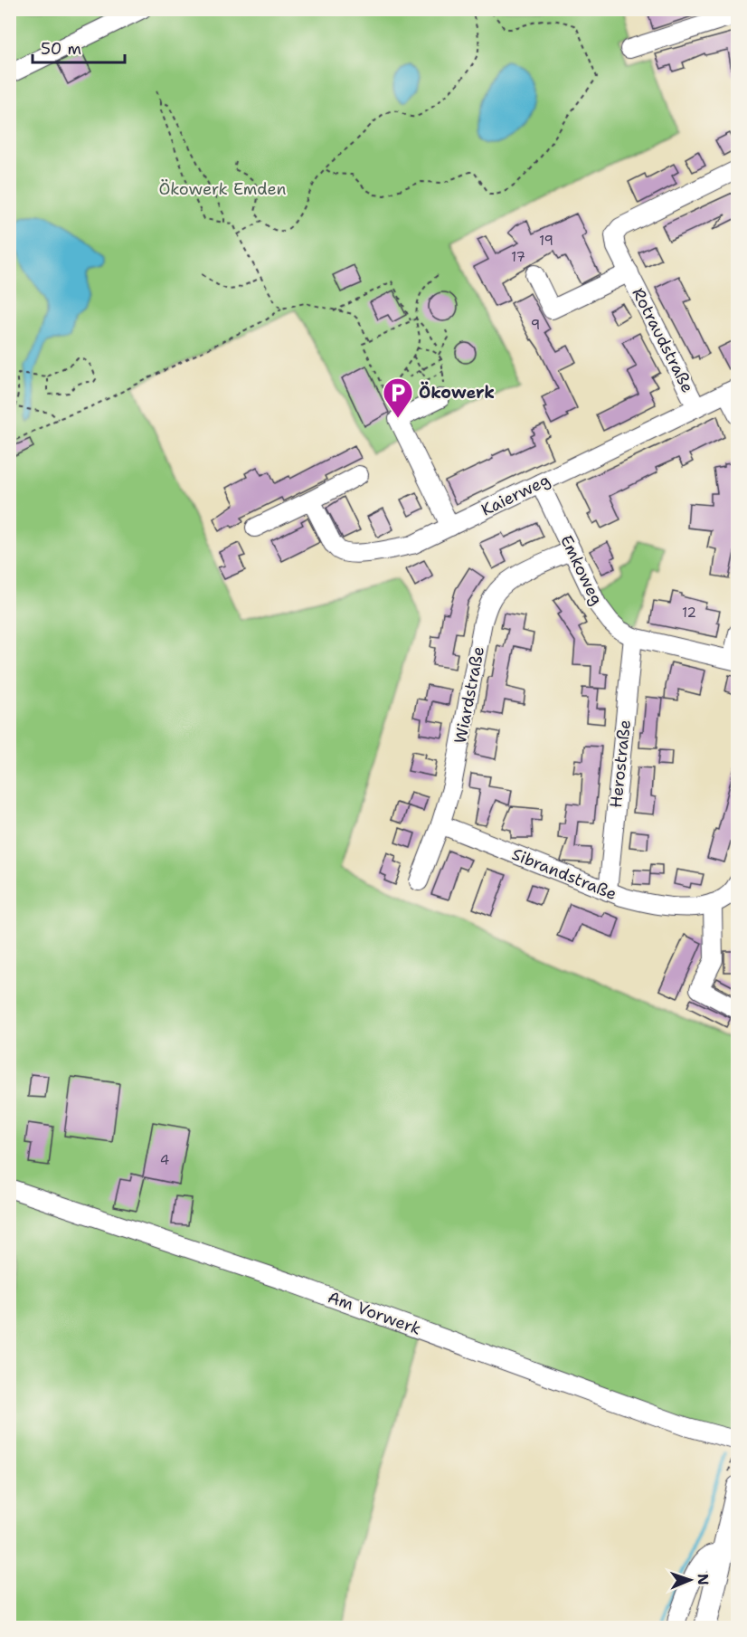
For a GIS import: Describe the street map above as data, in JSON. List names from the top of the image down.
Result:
{
  "streets": {
    "street": [
      "Rotraudstraße",
      "Kaierweg",
      "Emkoweg",
      "Wiardstraße",
      "Herostraße",
      "Sibrandstraße",
      "Am Vorwerk"
    ]
  },
  "crossings": [
    ["Rotraudstraße", "Kaierweg"],
    ["Kaierweg", "Emkoweg"],
    ["Emkoweg", "Wiardstraße"],
    ["Emkoweg", "Herostraße"],
    ["Wiardstraße", "Sibrandstraße"],
    ["Herostraße", "Sibrandstraße"]
  ],
  "parks": ["Ökowerk Emden"],
  "places": {
    "parking": ["Ökowerk"]
  },
  "house_numbers": [
    "19",
    "17",
    "9",
    "12",
    "4"
  ],
  "scale_bar": "50 m",
  "north": "right"
}
